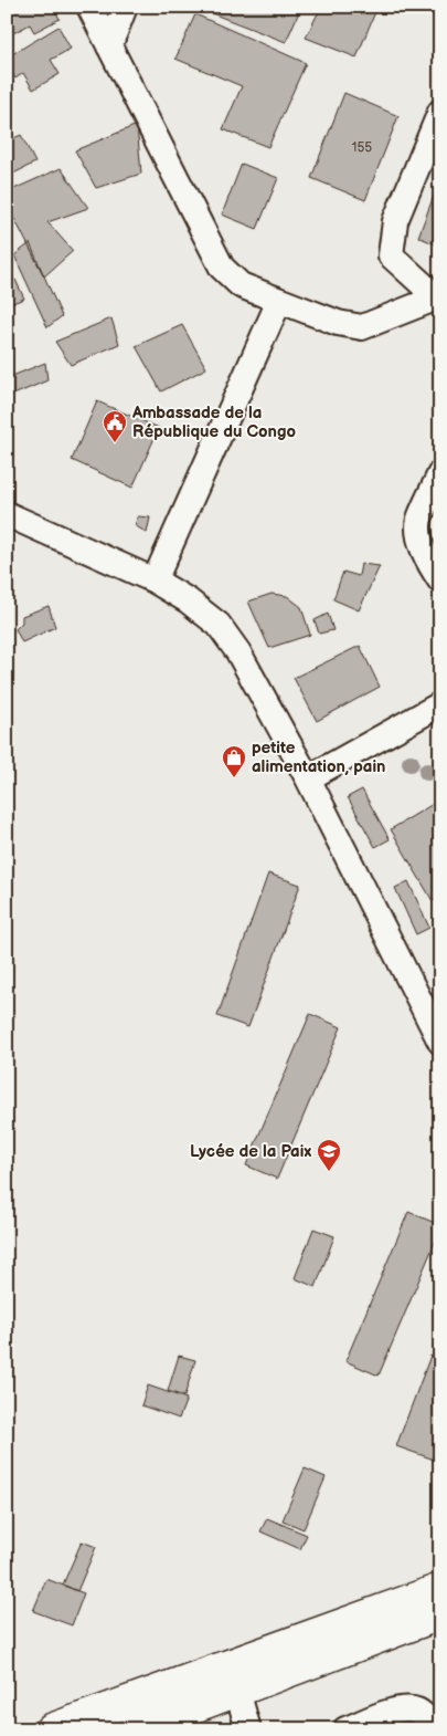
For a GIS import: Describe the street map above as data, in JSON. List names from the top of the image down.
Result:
{
  "places": {
    "public building": ["Ambassade de la République du Congo"],
    "shop": ["petite alimentation, pain"],
    "school or university": ["Lycée de la Paix"]
  },
  "house_numbers": ["155"]
}
